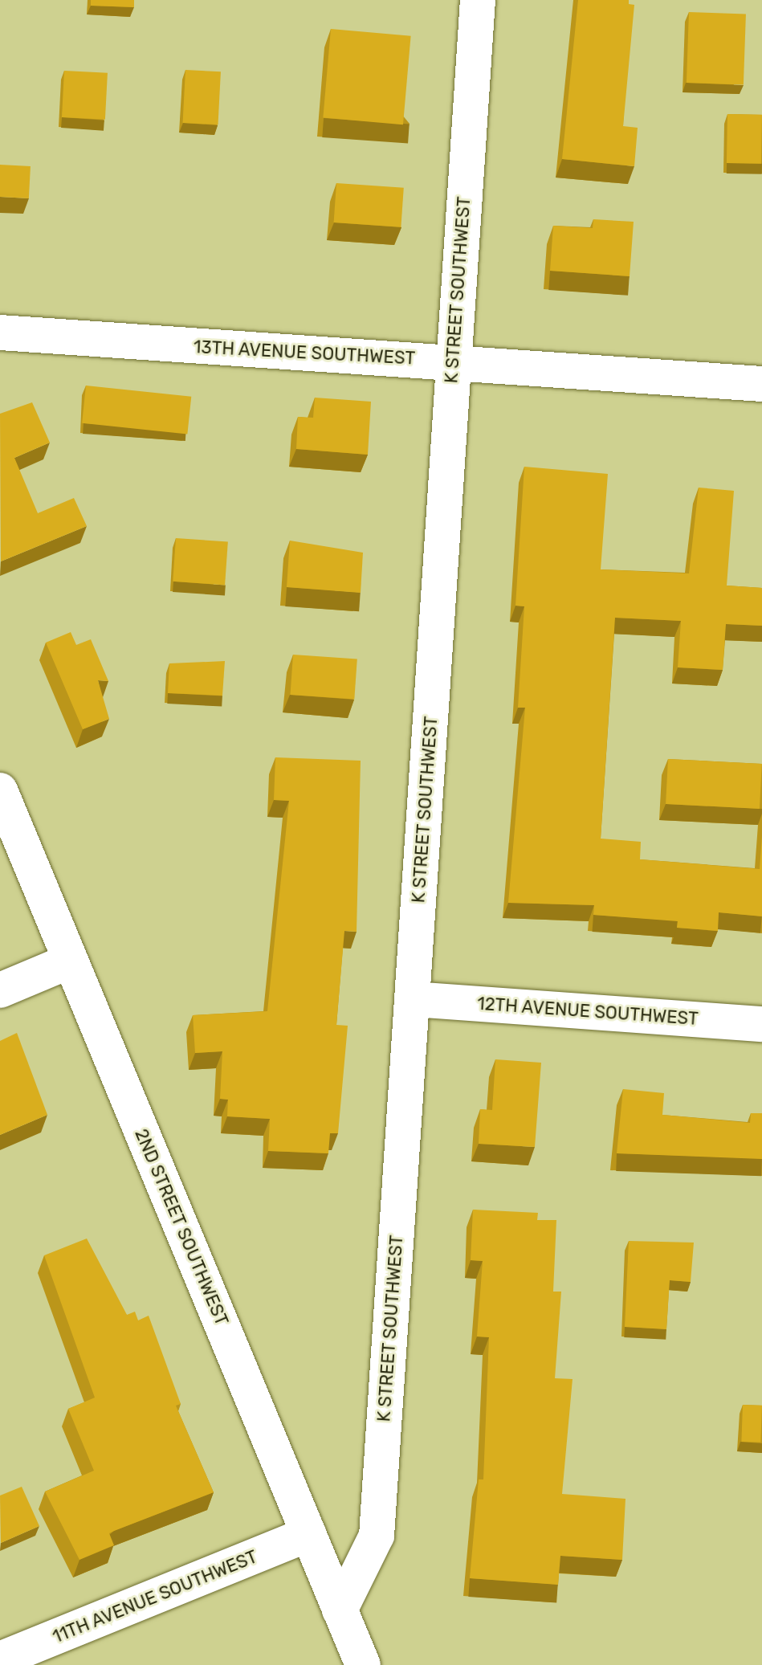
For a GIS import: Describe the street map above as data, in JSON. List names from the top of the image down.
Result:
{
  "streets": {
    "street": [
      "K STREET SOUTHWEST",
      "13TH AVENUE SOUTHWEST",
      "12TH AVENUE SOUTHWEST",
      "2ND STREET SOUTHWEST",
      "11TH AVENUE SOUTHWEST"
    ]
  },
  "crossings": [
    ["K STREET SOUTHWEST", "13TH AVENUE SOUTHWEST"],
    ["K STREET SOUTHWEST", "12TH AVENUE SOUTHWEST"],
    ["K STREET SOUTHWEST", "2ND STREET SOUTHWEST"],
    ["2ND STREET SOUTHWEST", "11TH AVENUE SOUTHWEST"]
  ]
}
